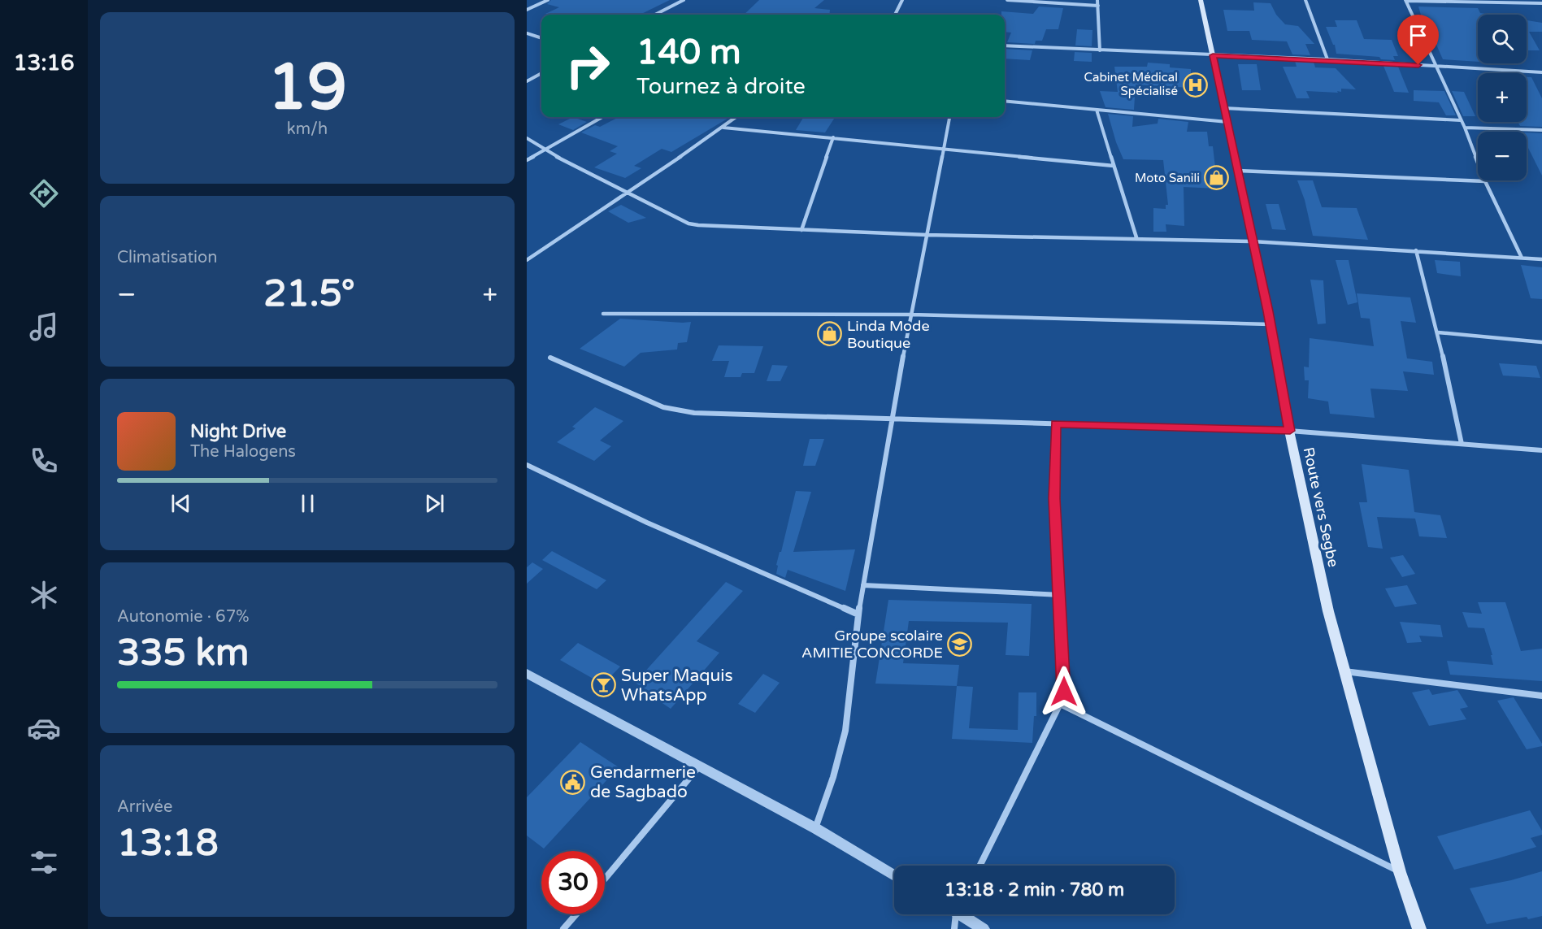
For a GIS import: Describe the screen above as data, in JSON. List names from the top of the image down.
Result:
{
  "streets": {
    "main road": ["Route vers Segbe"]
  },
  "places": {
    "hospital": ["Cabinet Médical Spécialisé"],
    "shop": ["Moto Sanili", "Linda Mode Boutique"],
    "school or university": ["Groupe scolaire AMITIE CONCORDE"],
    "bar": ["Super Maquis WhatsApp"],
    "public building": ["Gendarmerie de Sagbado"]
  },
  "page": {
    "tabs": "13:16",
    "tile": [
      ["19", "km/h"],
      "Climatisation",
      ["Autonomie · 67%", "335 km"],
      ["Arrivée", "13:18"]
    ],
    "map_buttons": ["+", "−"],
    "turn": ["140 m", "Tournez à droite"],
    "heat": ["−", "21.5°", "+"],
    "song": ["Night Drive", "The Halogens"],
    "limit": "30",
    "trip": "13:18 · 2 min · 780 m"
  }
}
